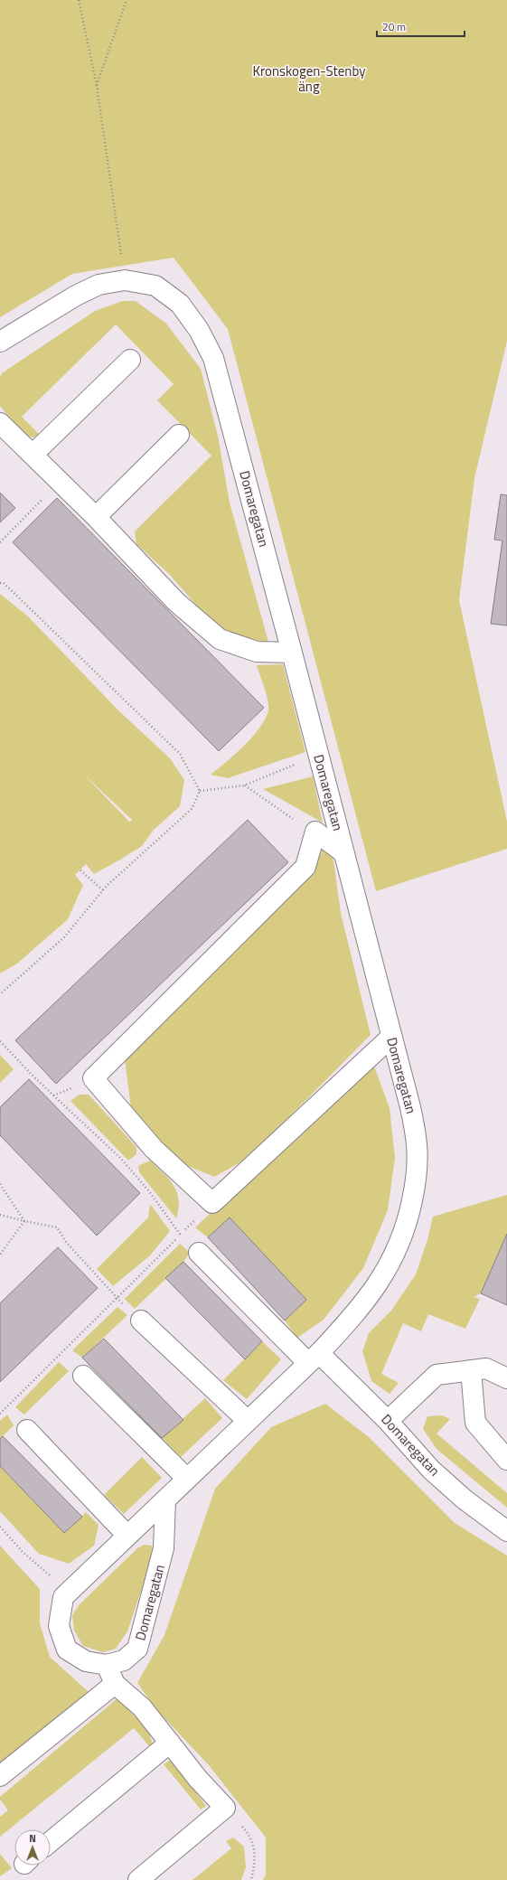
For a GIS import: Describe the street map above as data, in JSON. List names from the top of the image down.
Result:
{
  "streets": {
    "street": ["Domaregatan"]
  },
  "parks": ["Kronskogen-Stenby äng"],
  "scale_bar": "20 m",
  "north": "top"
}
